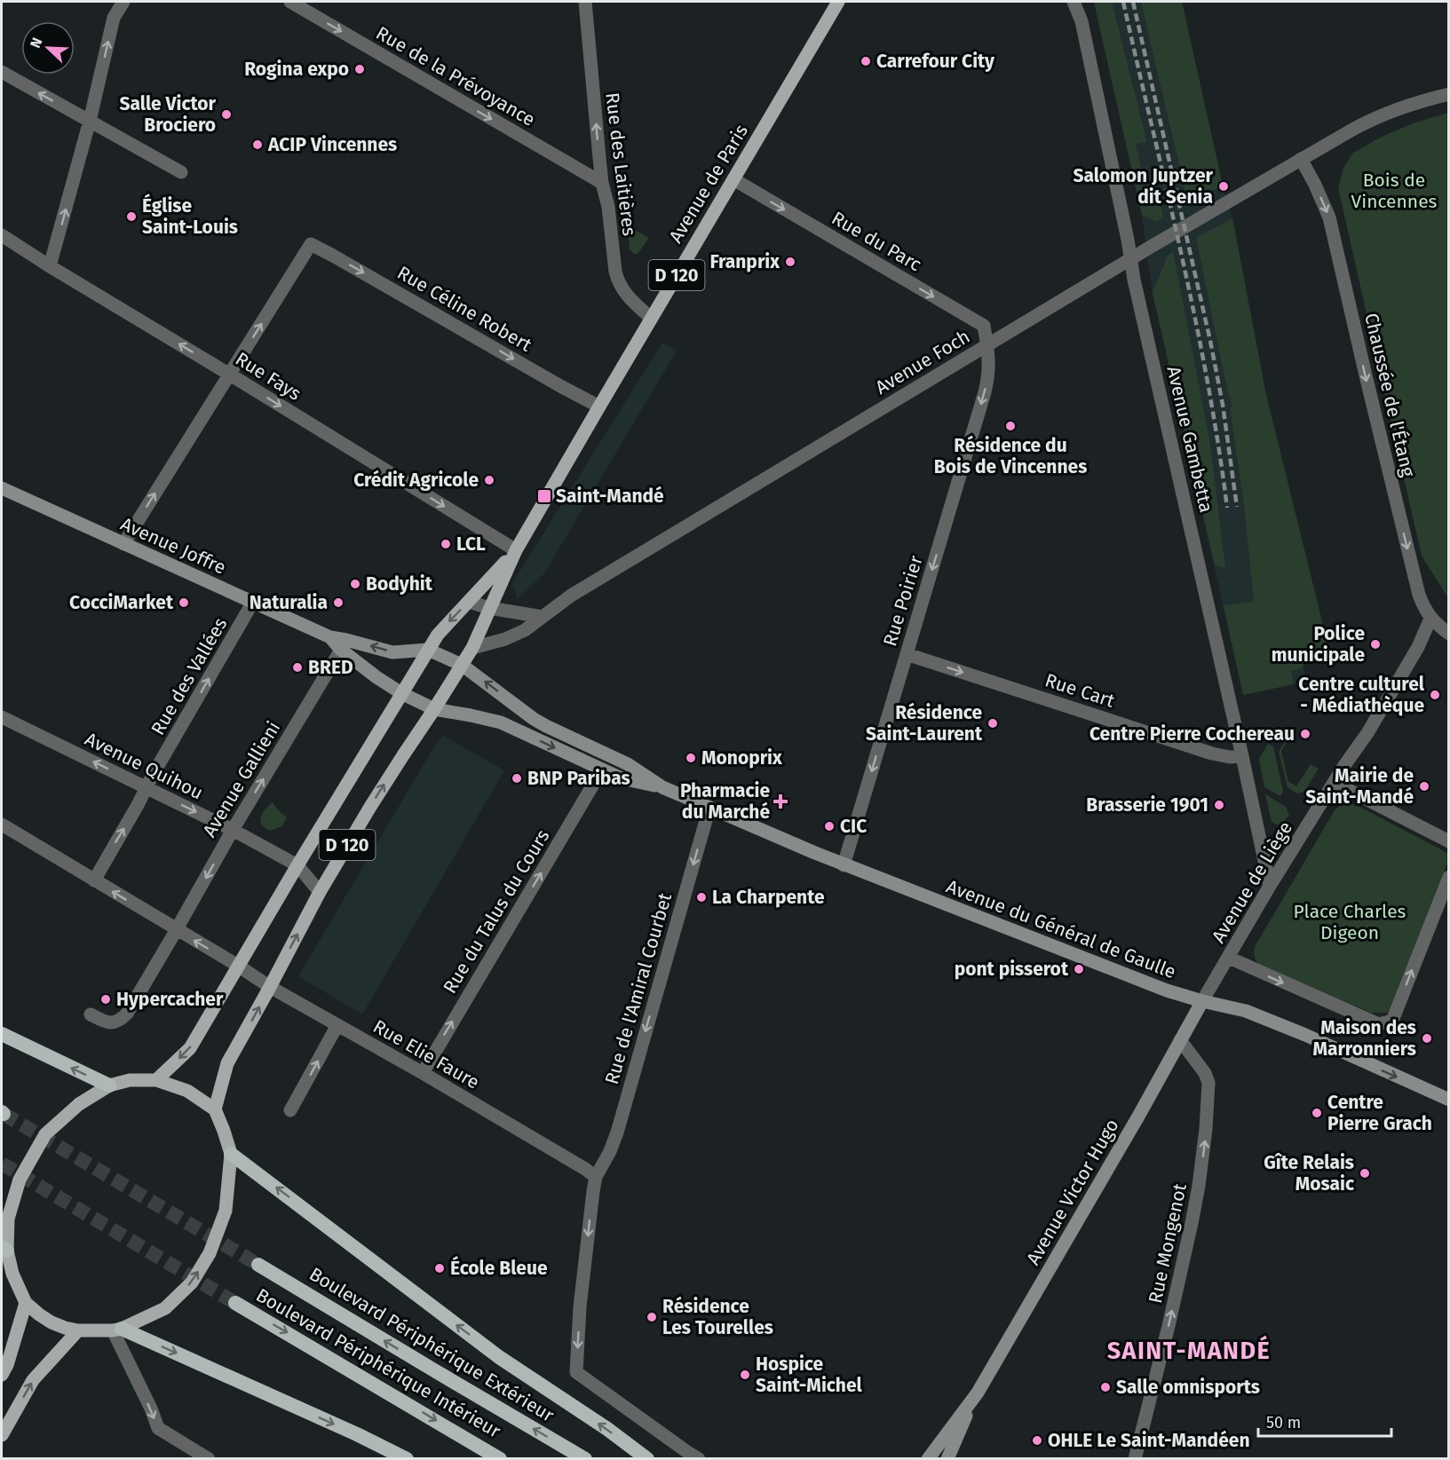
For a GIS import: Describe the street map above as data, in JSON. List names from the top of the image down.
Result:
{
  "streets": {
    "highway": ["Boulevard Périphérique Extérieur", "Boulevard Périphérique Intérieur"],
    "main road": [
      "Avenue de Paris",
      "D 120",
      "Avenue Joffre",
      "Avenue du Général de Gaulle",
      "Avenue Victor Hugo"
    ],
    "street": [
      "Rue de la Prévoyance",
      "Rue des Laitières",
      "Rue du Parc",
      "Rue Céline Robert",
      "Avenue Foch",
      "Rue Fays",
      "Chaussée de l'Étang",
      "Avenue Gambetta",
      "Rue Poirier",
      "Rue des Vallées",
      "Rue Cart",
      "Avenue Quihou",
      "Avenue Gallieni",
      "Avenue de Liège",
      "Rue du Talus du Cours",
      "Rue de l'Amiral Courbet",
      "Rue Elie Faure",
      "Rue Mongenot"
    ]
  },
  "crossings": [
    ["Rue de la Prévoyance", "Rue des Laitières"],
    ["Rue des Laitières", "Avenue de Paris"],
    ["Avenue de Paris", "Rue du Parc"],
    ["Avenue de Paris", "D 120"],
    ["Avenue de Paris", "Rue Céline Robert"],
    ["Avenue de Paris", "Avenue Foch"],
    ["Avenue de Paris", "Rue Fays"],
    ["Avenue de Paris", "Avenue du Général de Gaulle"],
    ["Rue du Parc", "Avenue Foch"],
    ["Rue du Parc", "Rue Poirier"],
    ["D 120", "Avenue Quihou"],
    ["D 120", "Avenue du Général de Gaulle"],
    ["D 120", "Rue Elie Faure"],
    ["Rue Céline Robert", "Rue Fays"],
    ["Avenue Foch", "Chaussée de l'Étang"],
    ["Avenue Foch", "Avenue Gambetta"],
    ["Avenue Foch", "Rue Poirier"],
    ["Chaussée de l'Étang", "Avenue de Liège"],
    ["Avenue Gambetta", "Rue Cart"],
    ["Avenue Gambetta", "Avenue de Liège"],
    ["Avenue Joffre", "Rue des Vallées"],
    ["Avenue Joffre", "Avenue du Général de Gaulle"],
    ["Rue Poirier", "Rue Cart"],
    ["Rue Poirier", "Avenue du Général de Gaulle"],
    ["Rue des Vallées", "Avenue Quihou"],
    ["Rue des Vallées", "Rue Elie Faure"],
    ["Avenue Quihou", "Avenue Gallieni"],
    ["Avenue Gallieni", "Avenue du Général de Gaulle"],
    ["Avenue Gallieni", "Rue Elie Faure"],
    ["Avenue de Liège", "Avenue du Général de Gaulle"],
    ["Avenue de Liège", "Avenue Victor Hugo"],
    ["Rue du Talus du Cours", "Avenue du Général de Gaulle"],
    ["Rue du Talus du Cours", "Rue Elie Faure"],
    ["Avenue du Général de Gaulle", "Rue de l'Amiral Courbet"],
    ["Avenue du Général de Gaulle", "Avenue Victor Hugo"],
    ["Rue de l'Amiral Courbet", "Rue Elie Faure"],
    ["Avenue Victor Hugo", "Rue Mongenot"]
  ],
  "one_way": [
    "Rue de la Prévoyance",
    "Rue des Laitières",
    "Rue du Parc",
    "Chaussée de l'Étang",
    "Rue Poirier",
    "Rue des Vallées",
    "Rue Cart",
    "Rue du Talus du Cours",
    "Rue de l'Amiral Courbet",
    "Rue Mongenot"
  ],
  "districts": ["SAINT-MANDÉ"],
  "parks": ["Bois de Vincennes", "Place Charles Digeon"],
  "places": {
    "other": [
      "Carrefour City",
      "Rogina expo",
      "Salle Victor Brociero",
      "ACIP Vincennes",
      "Salomon Juptzer dit Senia",
      "Église Saint-Louis",
      "Franprix",
      "Résidence du Bois de Vincennes",
      "Crédit Agricole",
      "LCL",
      "Bodyhit",
      "CocciMarket",
      "Naturalia",
      "Police municipale",
      "BRED",
      "Centre culturel - Médiathèque",
      "Résidence Saint-Laurent",
      "Centre Pierre Cochereau",
      "Monoprix",
      "BNP Paribas",
      "Mairie de Saint-Mandé",
      "Brasserie 1901",
      "CIC",
      "La Charpente",
      "pont pisserot",
      "Hypercacher",
      "Maison des Marronniers",
      "Centre Pierre Grach",
      "Gîte Relais Mosaic",
      "École Bleue",
      "Résidence Les Tourelles",
      "Hospice Saint-Michel",
      "Salle omnisports",
      "OHLE Le Saint-Mandéen"
    ],
    "transit": ["Saint-Mandé"],
    "health": ["Pharmacie du Marché"]
  },
  "scale_bar": "50 m",
  "north": "top left"
}
